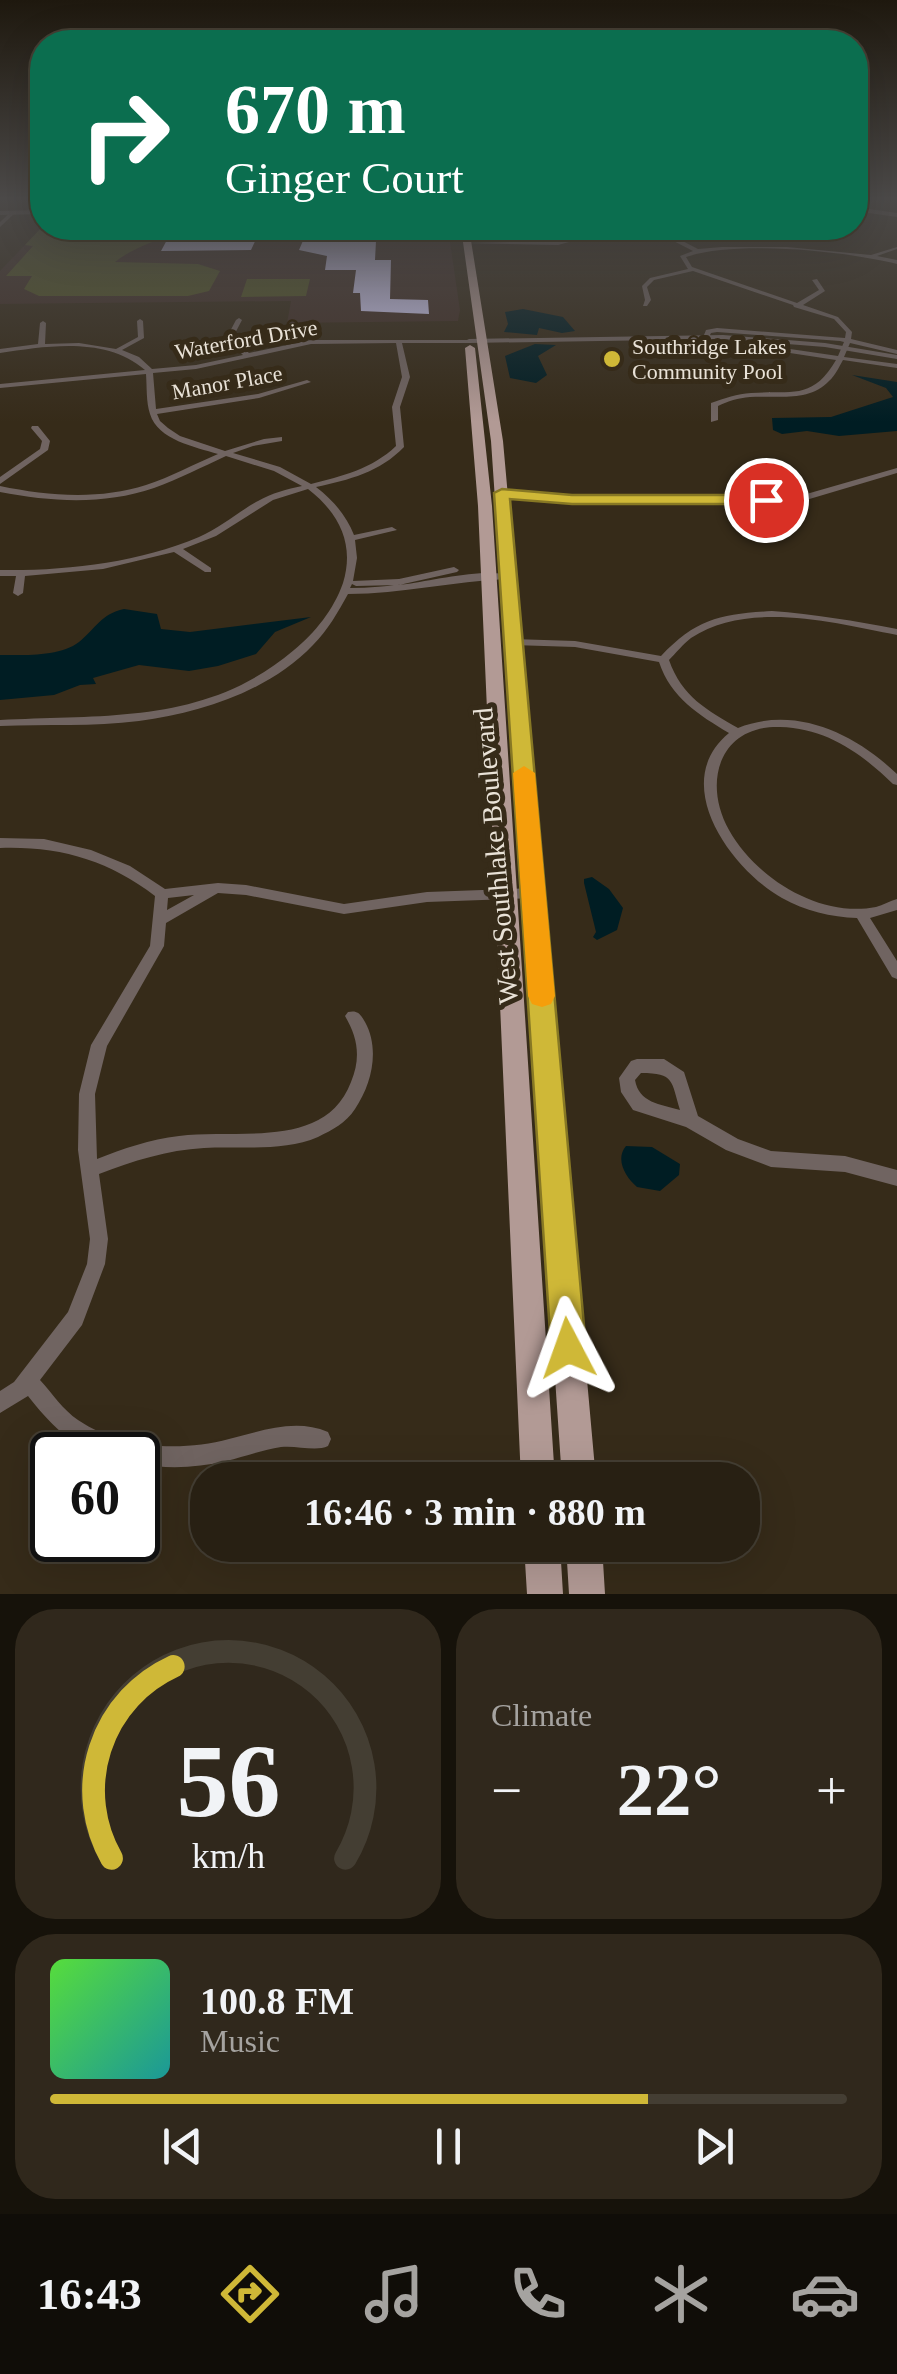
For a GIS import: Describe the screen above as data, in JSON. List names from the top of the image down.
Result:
{
  "streets": {
    "main road": ["West Southlake Boulevard"],
    "street": ["Waterford Drive", "Manor Place"]
  },
  "crossings": [
    ["Waterford Drive", "West Southlake Boulevard"]
  ],
  "places": ["Southridge Lakes Community Pool"],
  "page": {
    "turn": ["670 m", "Ginger Court"],
    "limit": "60",
    "trip": "16:46 · 3 min · 880 m",
    "tile": "Climate",
    "heat": ["−", "22°", "+"],
    "song": ["100.8 FM", "Music"],
    "tabs": "16:43",
    "gauge": ["56", "km/h"]
  }
}
